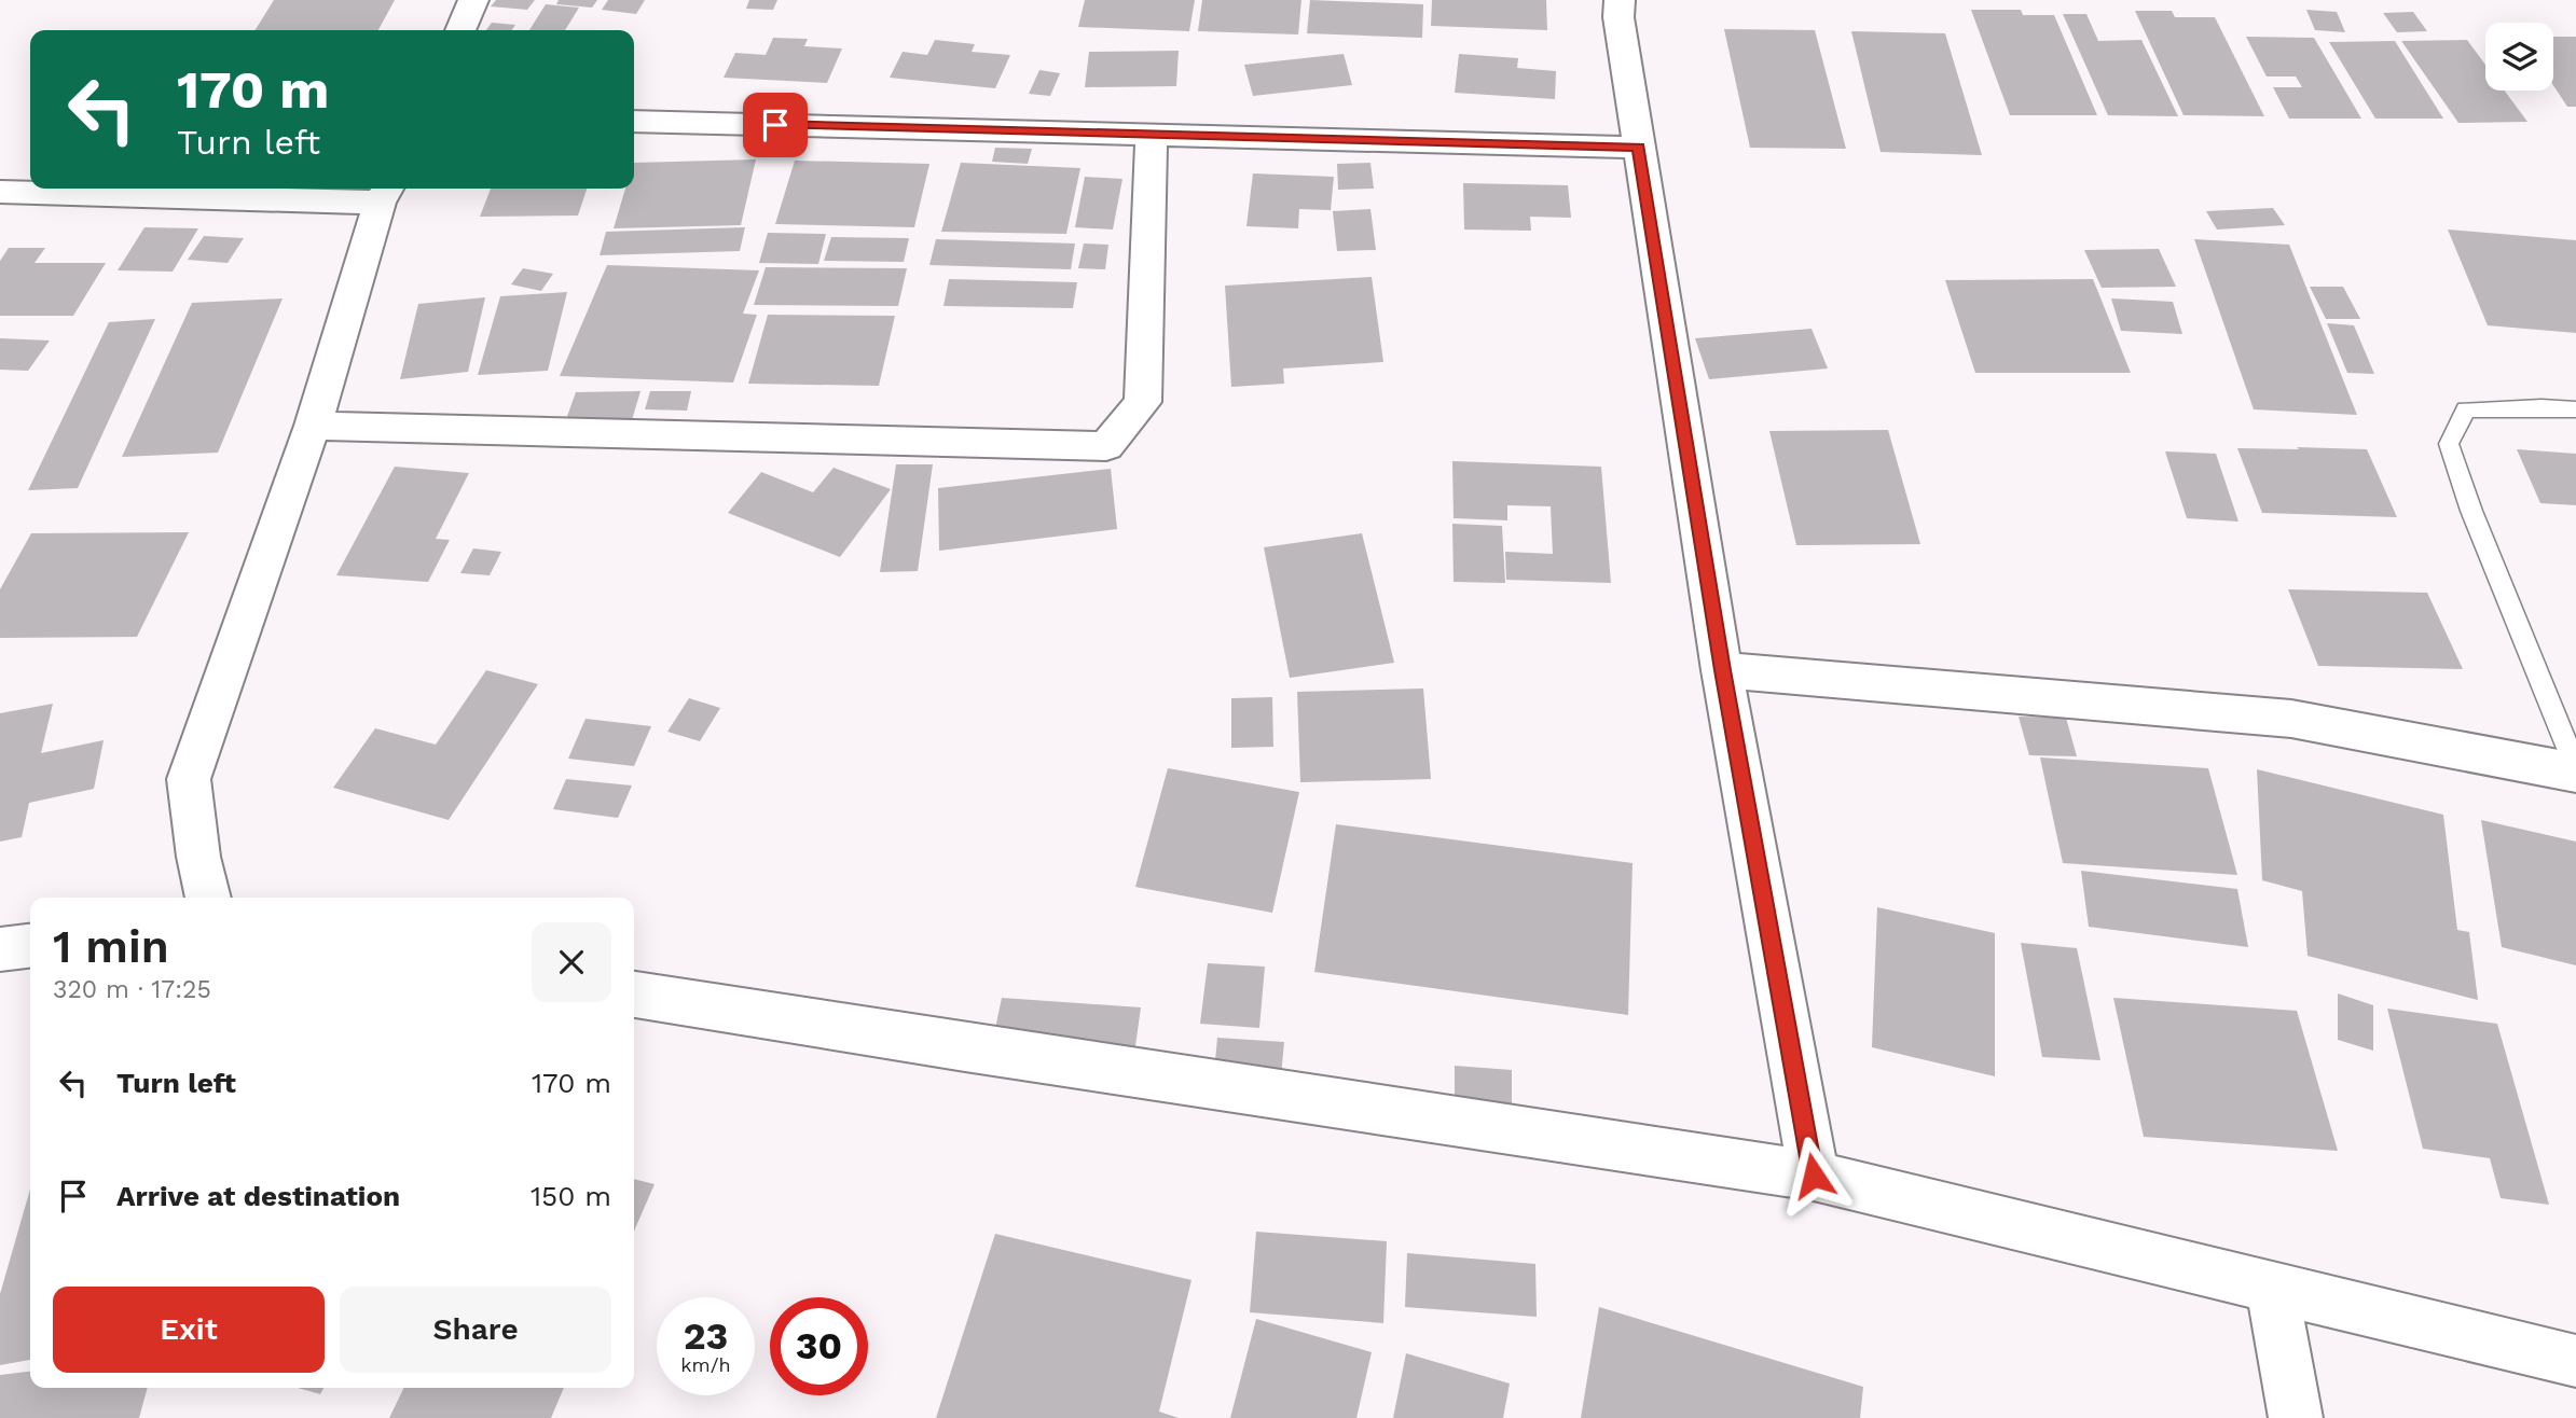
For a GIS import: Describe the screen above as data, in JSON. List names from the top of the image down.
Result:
{
  "page": {
    "turn": ["170 m", "Turn left"],
    "heading": ["1 min", "320 m · 17:25"],
    "list": [
      {
        "name": "Turn left",
        "value": "170 m"
      },
      {
        "name": "Arrive at destination",
        "value": "150 m"
      }
    ],
    "buttons": ["Exit", "Share"],
    "speed": "23 km/h",
    "limit": "30"
  }
}
